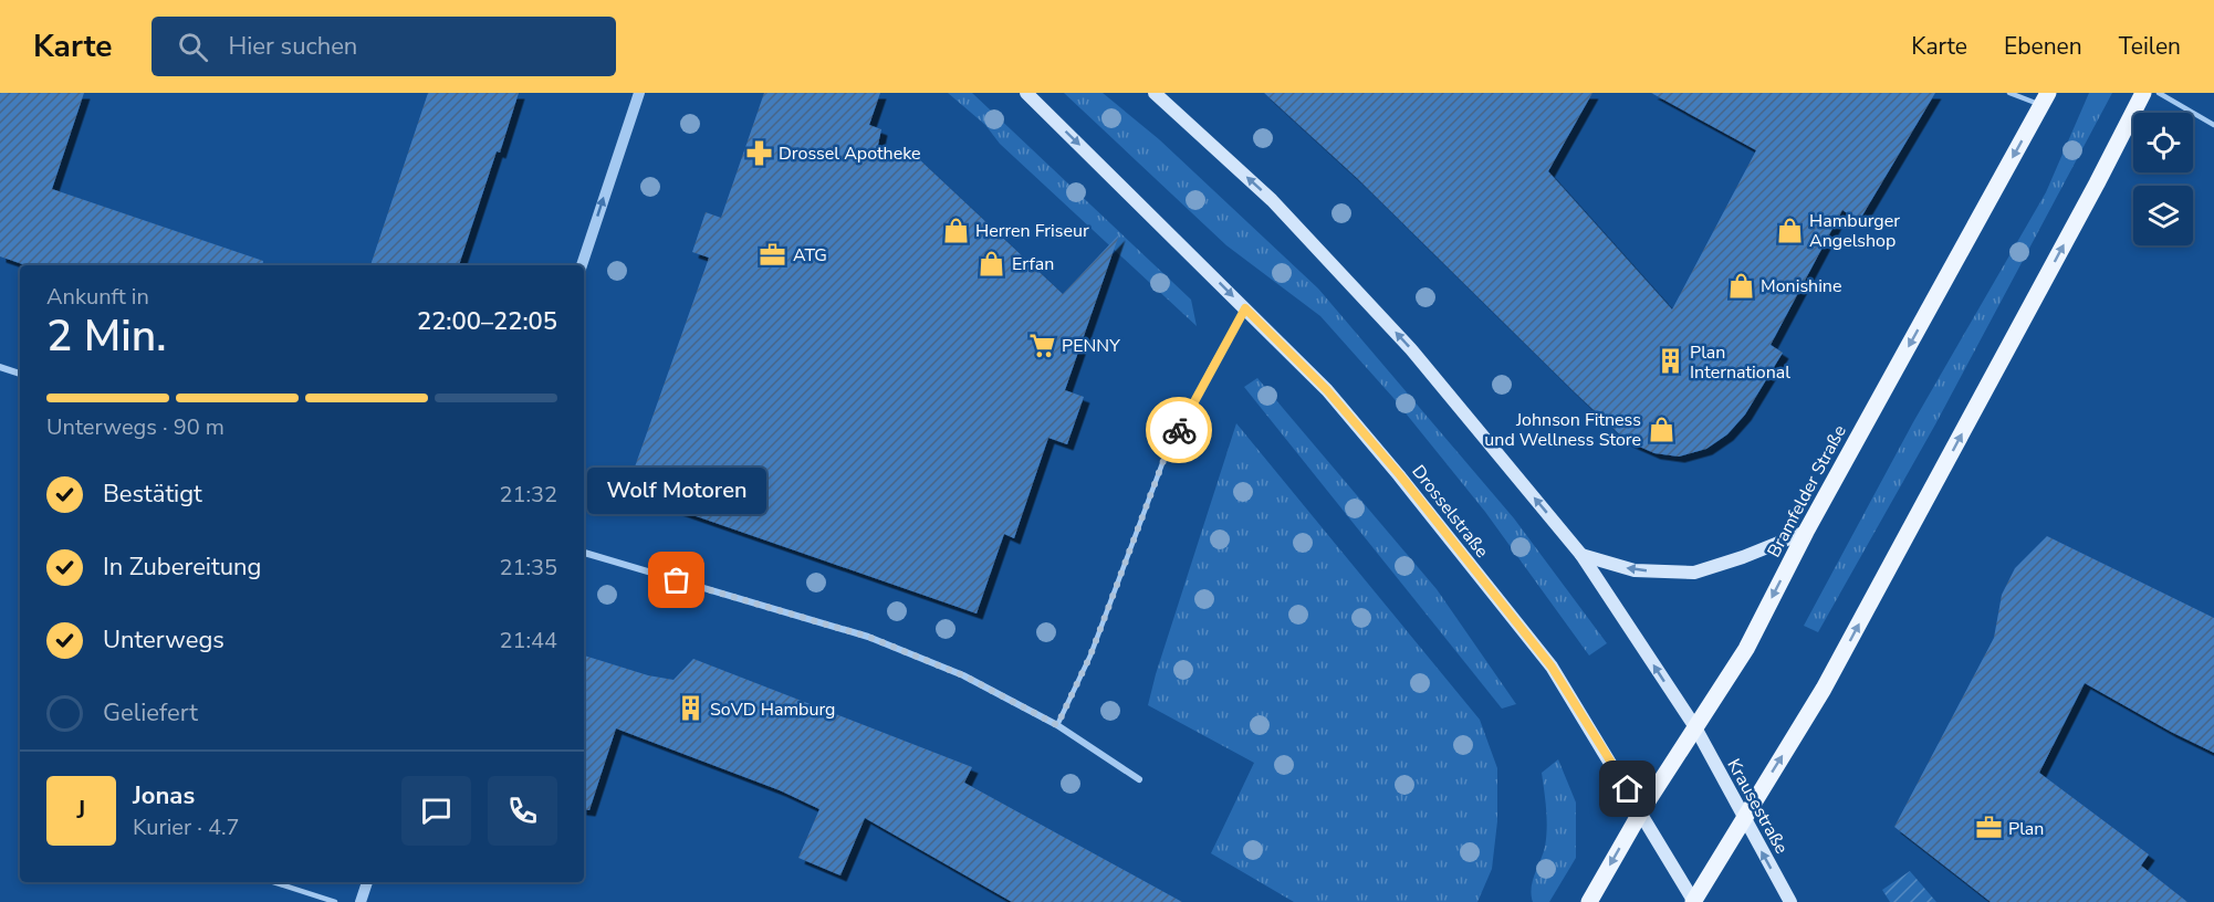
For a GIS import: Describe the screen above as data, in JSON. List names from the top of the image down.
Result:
{
  "streets": {
    "main road": ["Bramfelder Straße", "Drosselstraße", "Krausestraße"]
  },
  "crossings": [
    ["Bramfelder Straße", "Drosselstraße"],
    ["Bramfelder Straße", "Krausestraße"]
  ],
  "places": {
    "pharmacy": ["Drossel Apotheke"],
    "shop": [
      "Herren Friseur",
      "Hamburger Angelshop",
      "Erfan",
      "Monishine",
      "Johnson Fitness und Wellness Store"
    ],
    "office": ["ATG", "Plan"],
    "supermarket": ["PENNY"],
    "building": ["Plan International", "SoVD Hamburg"],
    "other": ["Wolf Motoren"]
  },
  "page": {
    "header": "Karte",
    "search": "Hier suchen",
    "nav": ["Karte", "Ebenen", "Teilen"],
    "heading": ["2 Min.", "Ankunft in", "22:00–22:05"],
    "panel": ["Jonas", "Kurier · 4.7"],
    "bar": "Unterwegs · 90 m",
    "list": [
      ["Bestätigt", "21:32"],
      ["In Zubereitung", "21:35"],
      ["Unterwegs", "21:44"],
      "Geliefert"
    ],
    "bubble": "Wolf Motoren",
    "round": "J"
  }
}
